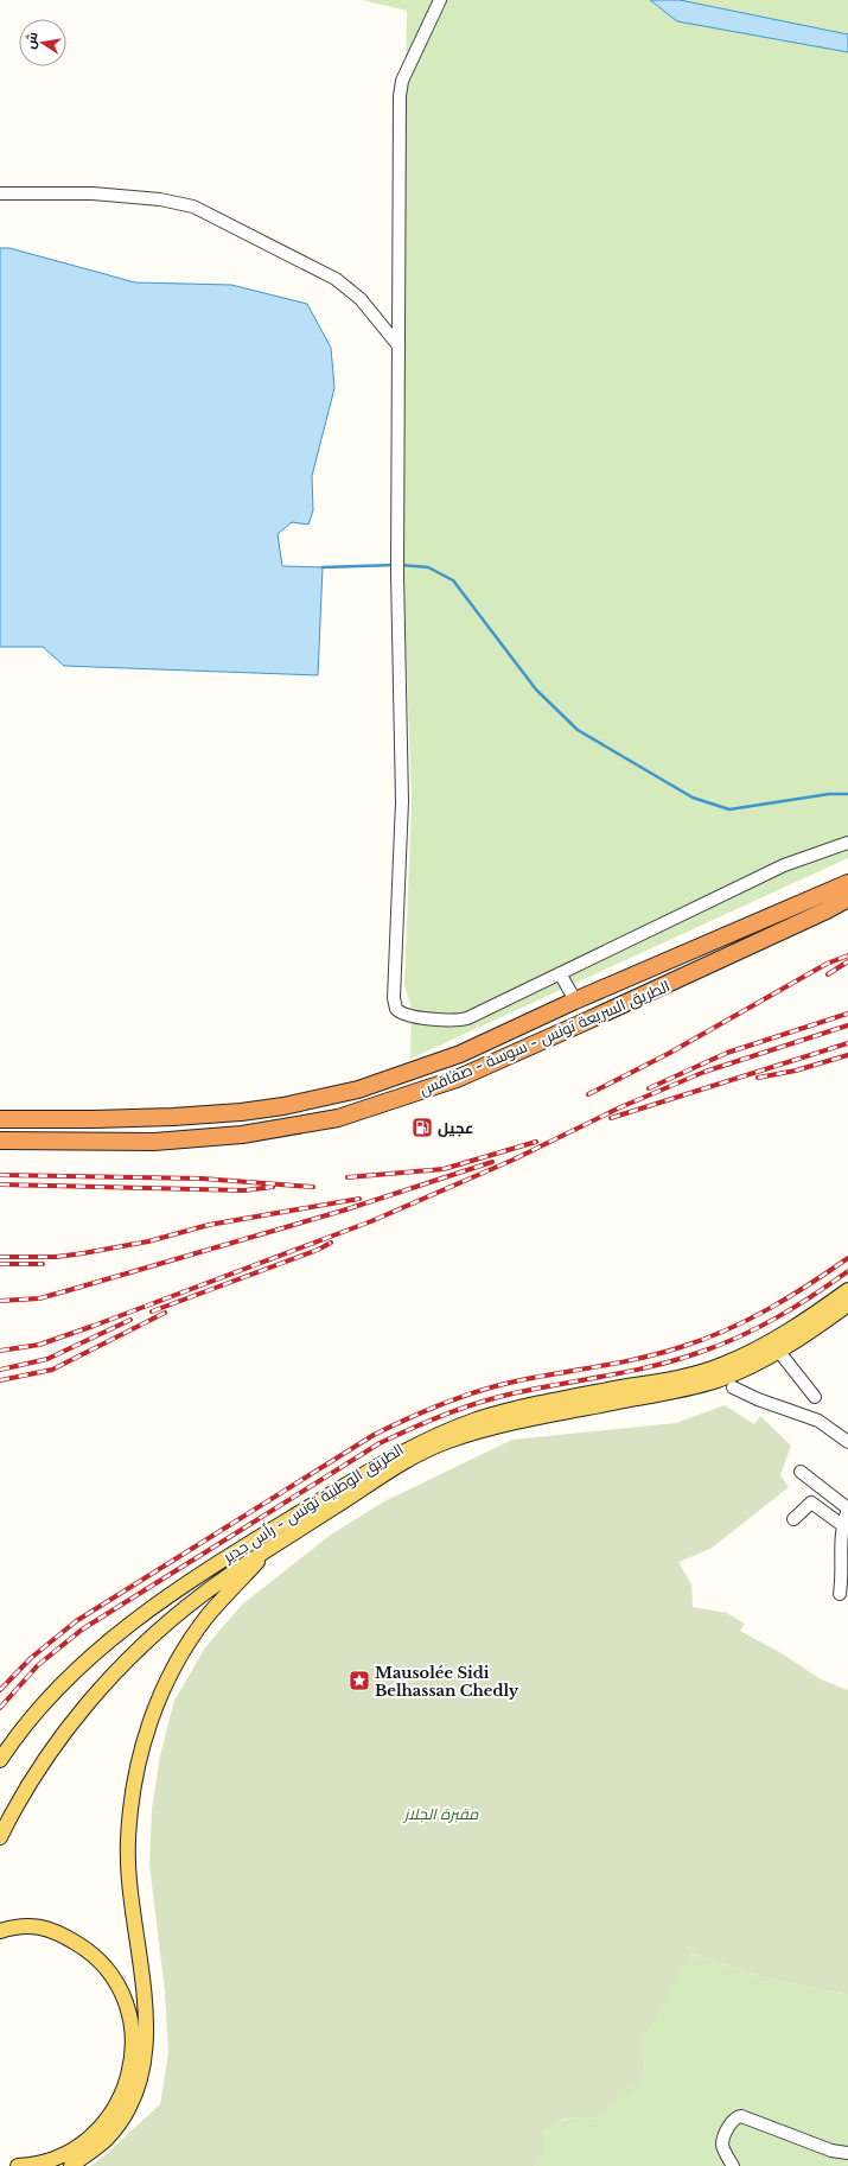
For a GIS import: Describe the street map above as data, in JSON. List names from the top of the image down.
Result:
{
  "streets": {
    "highway": ["الطريق السريعة تونس - سوسة - صفاقس"],
    "main road": ["الطريق الوطنية تونس - رأس جدير"]
  },
  "parks": ["مقبرة الجلاز"],
  "places": {
    "fuel station": ["عجيل"],
    "place": ["Mausolée Sidi Belhassan Chedly"]
  },
  "north": "left"
}
